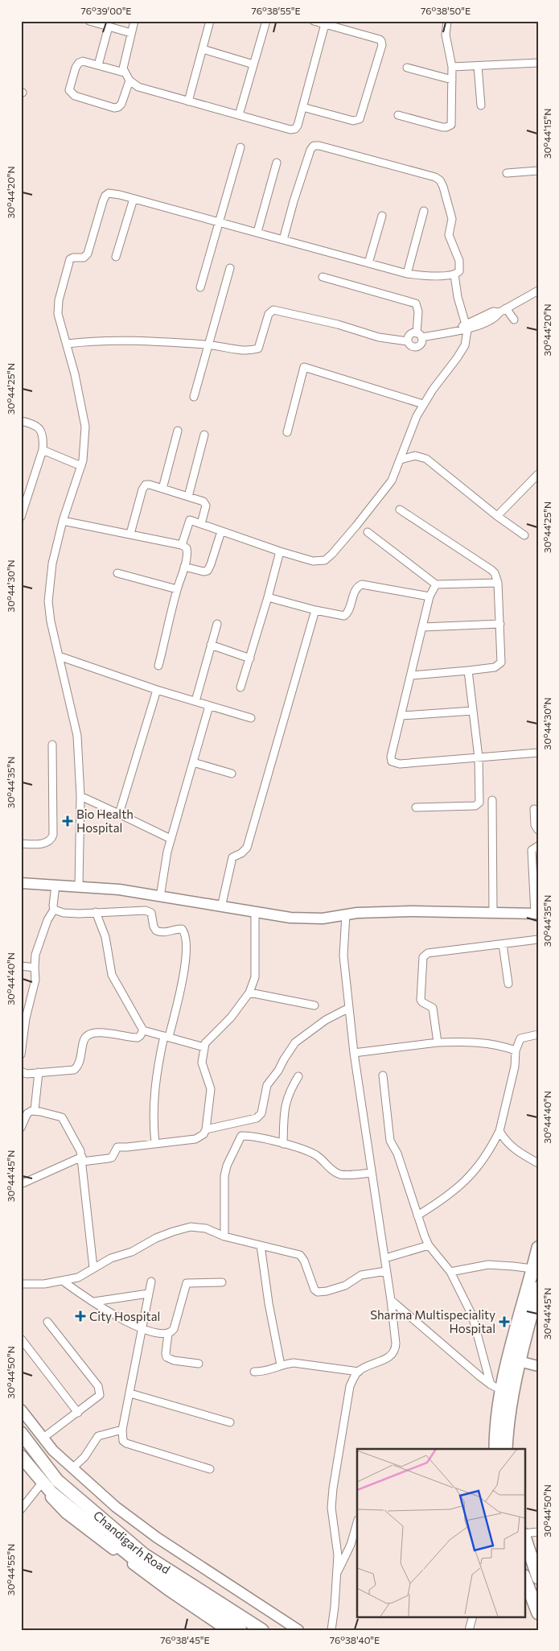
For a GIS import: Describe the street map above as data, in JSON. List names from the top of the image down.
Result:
{
  "streets": {
    "highway": ["Chandigarh Road"]
  },
  "places": {
    "health": ["Bio Health Hospital", "City Hospital", "Sharma Multispeciality Hospital"]
  },
  "coordinates": [
    "76°39'00\"E",
    "76°38'55\"E",
    "76°38'50\"E",
    "30°44'15\"N",
    "30°44'20\"N",
    "30°44'25\"N",
    "30°44'30\"N",
    "30°44'35\"N",
    "30°44'40\"N",
    "30°44'45\"N",
    "30°44'50\"N",
    "30°44'55\"N",
    "76°38'45\"E",
    "76°38'40\"E"
  ]
}
